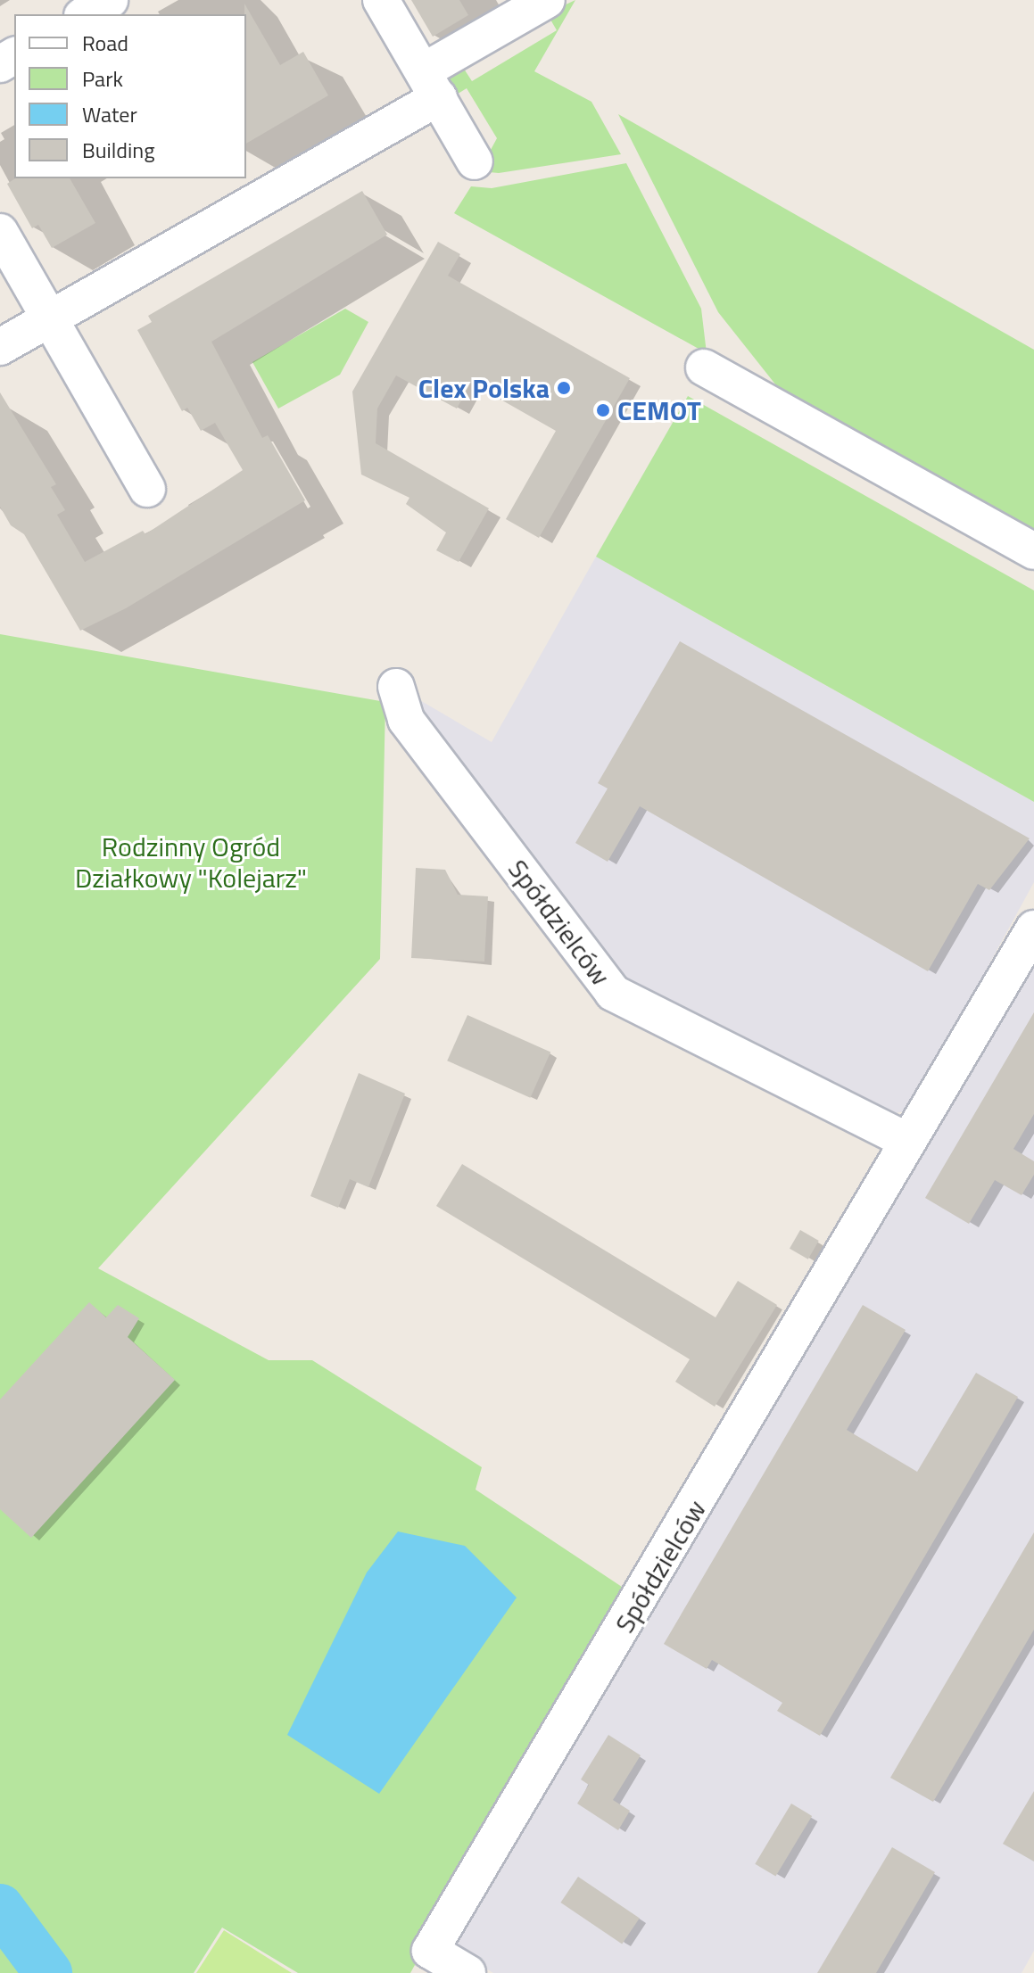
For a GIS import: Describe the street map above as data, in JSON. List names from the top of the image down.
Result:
{
  "streets": {
    "street": ["Spółdzielców"]
  },
  "parks": ["Rodzinny Ogród Działkowy \"Kolejarz\""],
  "places": ["Clex Polska", "CEMOT"],
  "legend": [
    "Road",
    "Park",
    "Water",
    "Building"
  ]
}
